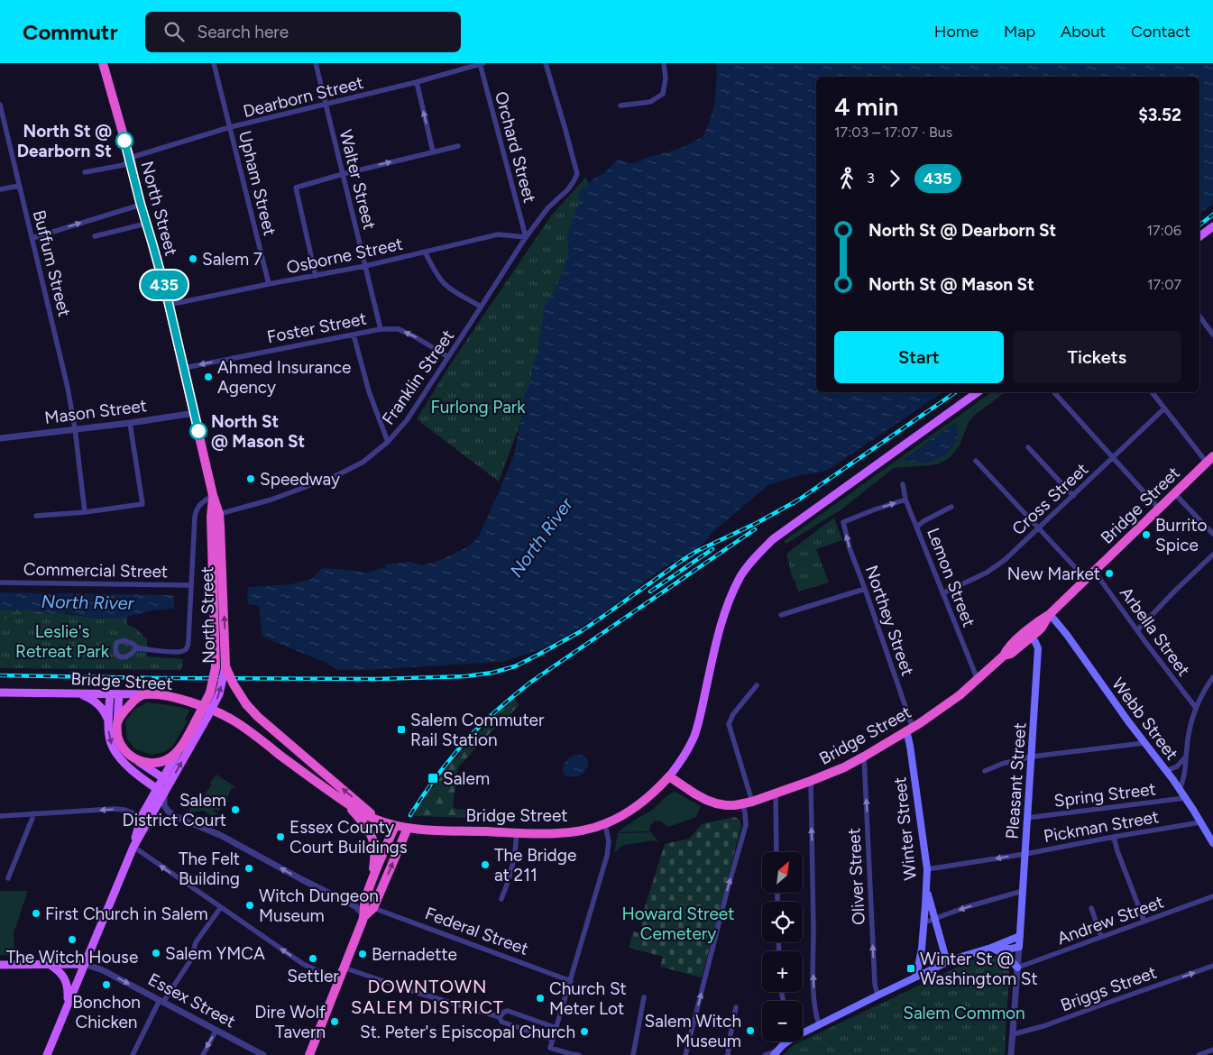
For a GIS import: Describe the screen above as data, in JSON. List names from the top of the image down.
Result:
{
  "streets": {
    "highway": ["North Street", "Bridge Street"],
    "main road": [
      "Webb Street",
      "Pleasant Street",
      "Winter Street",
      "Essex Street"
    ],
    "street": [
      "Dearborn Street",
      "Orchard Street",
      "Walter Street",
      "Upham Street",
      "Osborne Street",
      "Buffum Street",
      "Foster Street",
      "Franklin Street",
      "Mason Street",
      "Cross Street",
      "Commercial Street",
      "Lemon Street",
      "Northey Street",
      "Arbella Street",
      "Spring Street",
      "Pickman Street",
      "Oliver Street",
      "Andrew Street",
      "Federal Street",
      "Briggs Street"
    ]
  },
  "crossings": [
    ["Dearborn Street", "Orchard Street"],
    ["Dearborn Street", "Walter Street"],
    ["Dearborn Street", "Upham Street"],
    ["Dearborn Street", "North Street"],
    ["Orchard Street", "Osborne Street"],
    ["Orchard Street", "Franklin Street"],
    ["Walter Street", "Osborne Street"],
    ["Walter Street", "Foster Street"],
    ["Upham Street", "Osborne Street"],
    ["North Street", "Osborne Street"],
    ["North Street", "Foster Street"],
    ["North Street", "Franklin Street"],
    ["North Street", "Mason Street"],
    ["North Street", "Commercial Street"],
    ["North Street", "Essex Street"],
    ["Osborne Street", "Franklin Street"],
    ["Buffum Street", "Mason Street"],
    ["Foster Street", "Franklin Street"],
    ["Cross Street", "Lemon Street"],
    ["Bridge Street", "Lemon Street"],
    ["Bridge Street", "Northey Street"],
    ["Bridge Street", "Arbella Street"],
    ["Bridge Street", "Webb Street"],
    ["Bridge Street", "Pleasant Street"],
    ["Bridge Street", "Winter Street"],
    ["Bridge Street", "Oliver Street"],
    ["Lemon Street", "Northey Street"],
    ["Northey Street", "Winter Street"],
    ["Webb Street", "Spring Street"],
    ["Webb Street", "Pickman Street"],
    ["Pleasant Street", "Spring Street"],
    ["Pleasant Street", "Pickman Street"],
    ["Pickman Street", "Winter Street"]
  ],
  "one_way": ["Foster Street", "Oliver Street", "Briggs Street"],
  "districts": ["DOWNTOWN SALEM DISTRICT"],
  "water": ["North River"],
  "parks": [
    "Furlong Park",
    "Leslie's Retreat Park",
    "Howard Street Cemetery",
    "Salem Common"
  ],
  "places": {
    "other": [
      "North St @ Dearborn St",
      "Salem 7",
      "Ahmed Insurance Agency",
      "North St @ Mason St",
      "Speedway",
      "Burrito Spice",
      "New Market",
      "Salem District Court",
      "Essex County Court Buildings",
      "The Bridge at 211",
      "The Felt Building",
      "Witch Dungeon Museum",
      "First Church in Salem",
      "The Witch House",
      "Salem YMCA",
      "Bernadette",
      "Settler",
      "Bonchon Chicken",
      "Church St Meter Lot",
      "Dire Wolf Tavern",
      "Salem Witch Museum",
      "St. Peter's Episcopal Church"
    ],
    "transit": ["Salem Commuter Rail Station", "Salem", "Winter St @ Washingtom St"]
  },
  "lines": ["bus line 435"],
  "north": "top right",
  "page": {
    "header": "Commutr",
    "search": "Search here",
    "nav": [
      "Home",
      "Map",
      "About",
      "Contact"
    ],
    "on_map": "435",
    "heading": ["4 min", "17:03 – 17:07 · Bus", "$3.52"],
    "legs": ["3", "435"],
    "list": [
      {
        "name": "North St @ Dearborn St",
        "value": "17:06"
      },
      {
        "name": "North St @ Mason St",
        "value": "17:07"
      }
    ],
    "buttons": ["Start", "Tickets"],
    "map_buttons": ["+", "−"]
  }
}
